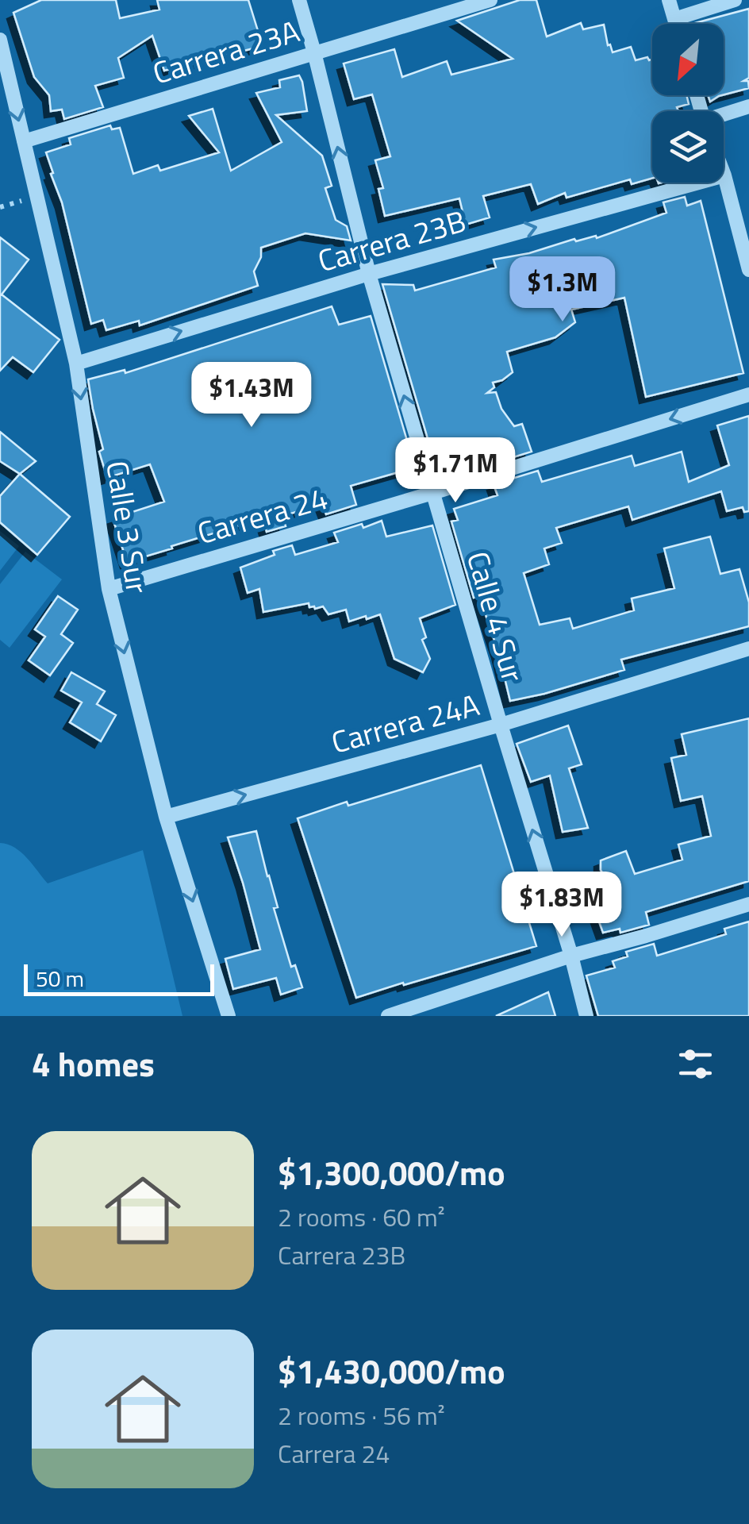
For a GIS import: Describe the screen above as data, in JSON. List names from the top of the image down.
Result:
{
  "streets": {
    "street": [
      "Carrera 23A",
      "Carrera 23B",
      "Carrera 24",
      "Calle 3 Sur",
      "Calle 4 Sur",
      "Carrera 24A"
    ]
  },
  "crossings": [
    ["Carrera 23A", "Calle 3 Sur"],
    ["Carrera 23A", "Calle 4 Sur"],
    ["Carrera 23B", "Calle 3 Sur"],
    ["Carrera 23B", "Calle 4 Sur"],
    ["Carrera 24", "Calle 3 Sur"],
    ["Carrera 24", "Calle 4 Sur"],
    ["Calle 3 Sur", "Carrera 24A"],
    ["Calle 4 Sur", "Carrera 24A"]
  ],
  "one_way": [
    "Carrera 23B",
    "Carrera 24",
    "Calle 3 Sur",
    "Calle 4 Sur",
    "Carrera 24A"
  ],
  "scale_bar": "50 m",
  "north": "bottom left",
  "page": {
    "price": [
      "$1.3M",
      "$1.43M",
      "$1.71M",
      "$1.83M"
    ],
    "scale": "50 m",
    "heading": "4 homes",
    "list": [
      {
        "name": "$1,300,000/mo",
        "note": "2 rooms · 60 m² · Carrera 23B"
      },
      {
        "name": "$1,430,000/mo",
        "note": "2 rooms · 56 m² · Carrera 24"
      }
    ]
  }
}
